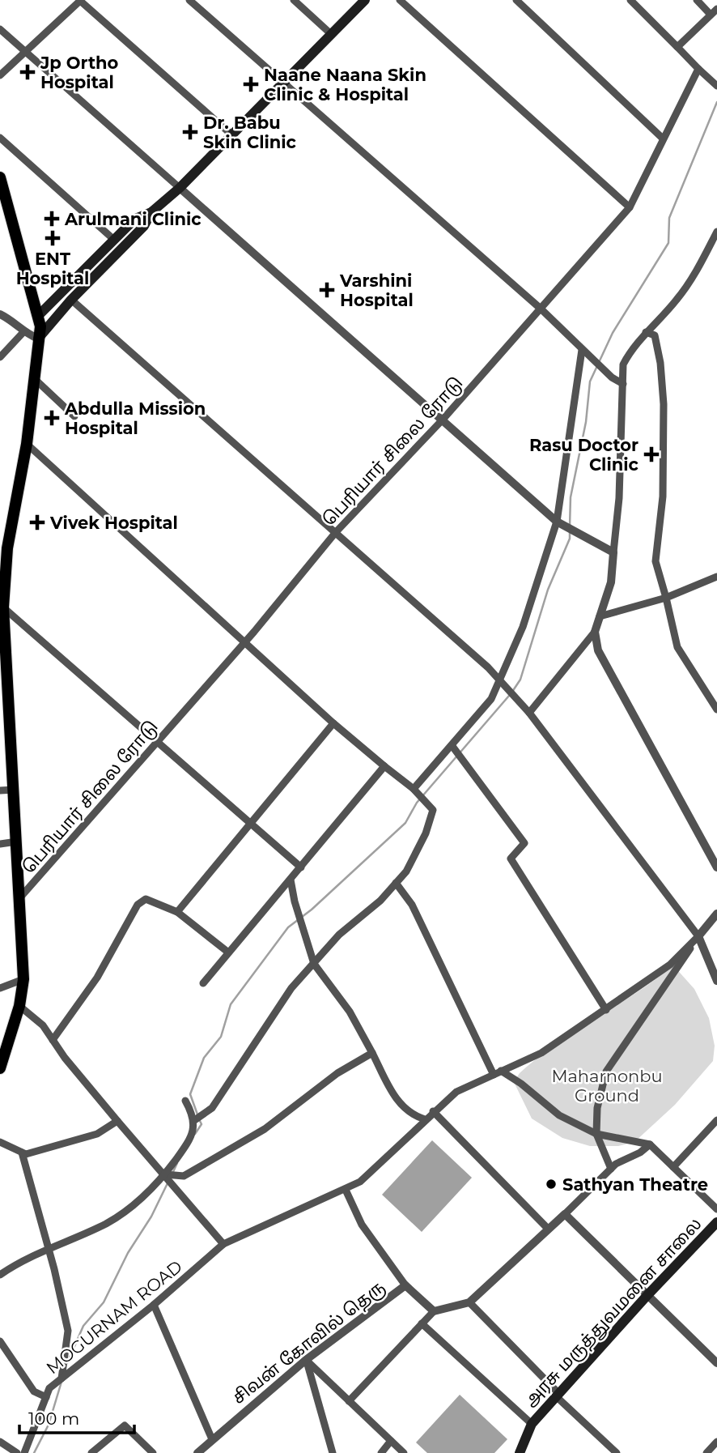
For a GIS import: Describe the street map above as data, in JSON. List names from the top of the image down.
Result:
{
  "streets": {
    "main road": ["அரசு மருத்துவமனை சாலை"],
    "street": ["பெரியார் சிலை ரோடு", "MOGURNAM ROAD", "சிவன் கோவில் தெரு"]
  },
  "parks": ["Maharnonbu Ground"],
  "places": {
    "health": [
      "Jp Ortho Hospital",
      "Naane Naana Skin Clinic & Hospital",
      "Dr. Babu Skin Clinic",
      "Arulmani Clinic",
      "ENT Hospital",
      "Varshini Hospital",
      "Abdulla Mission Hospital",
      "Rasu Doctor Clinic",
      "Vivek Hospital"
    ],
    "other": ["Sathyan Theatre"]
  },
  "scale_bar": "100 m"
}
